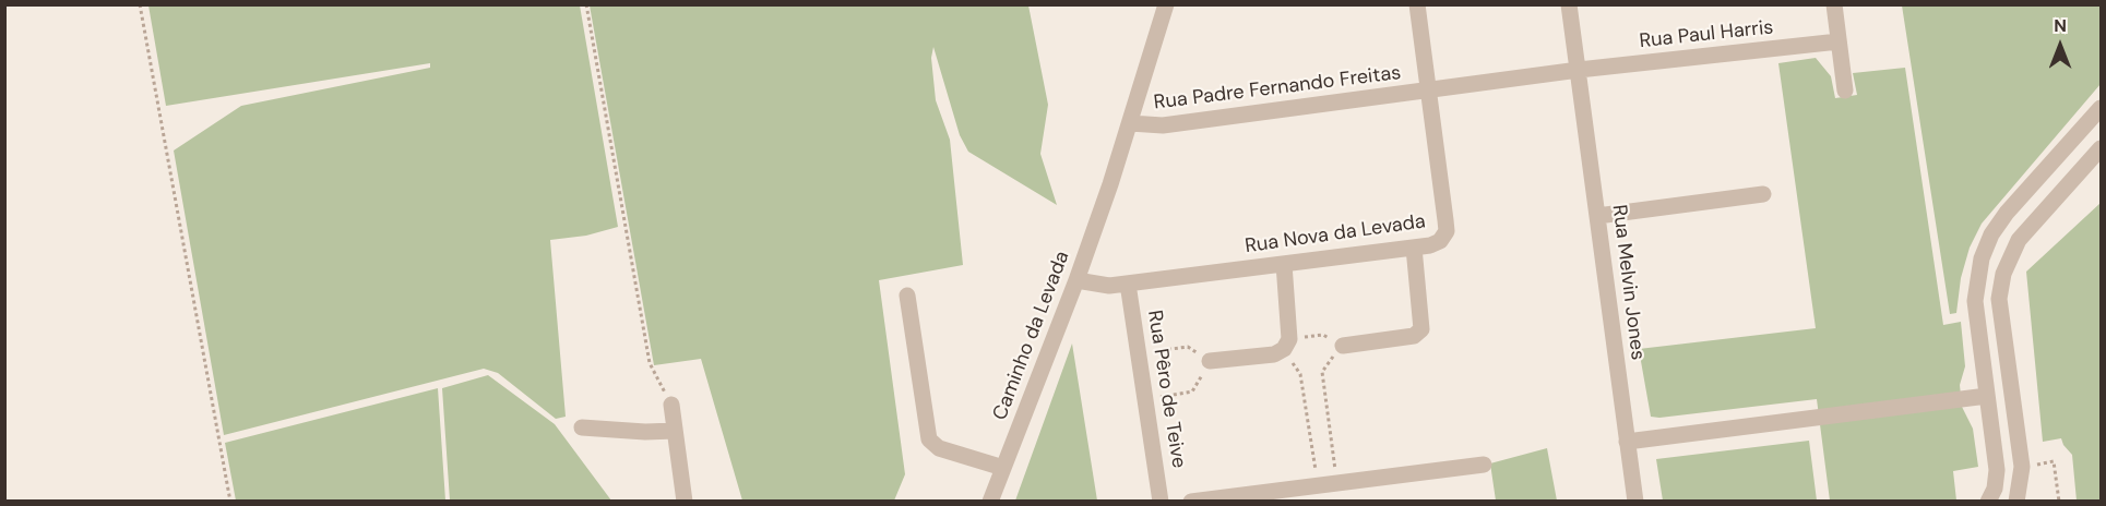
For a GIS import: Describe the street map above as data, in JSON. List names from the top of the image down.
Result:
{
  "streets": {
    "street": [
      "Rua Paul Harris",
      "Rua Padre Fernando Freitas",
      "Rua Nova da Levada",
      "Rua Melvin Jones",
      "Caminho da Levada",
      "Rua Pêro de Teive"
    ]
  },
  "crossings": [
    ["Rua Paul Harris", "Rua Padre Fernando Freitas"],
    ["Rua Paul Harris", "Rua Nova da Levada"],
    ["Rua Paul Harris", "Rua Melvin Jones"],
    ["Rua Padre Fernando Freitas", "Rua Nova da Levada"],
    ["Rua Padre Fernando Freitas", "Caminho da Levada"],
    ["Rua Nova da Levada", "Caminho da Levada"],
    ["Rua Nova da Levada", "Rua Pêro de Teive"]
  ],
  "north": "top"
}
